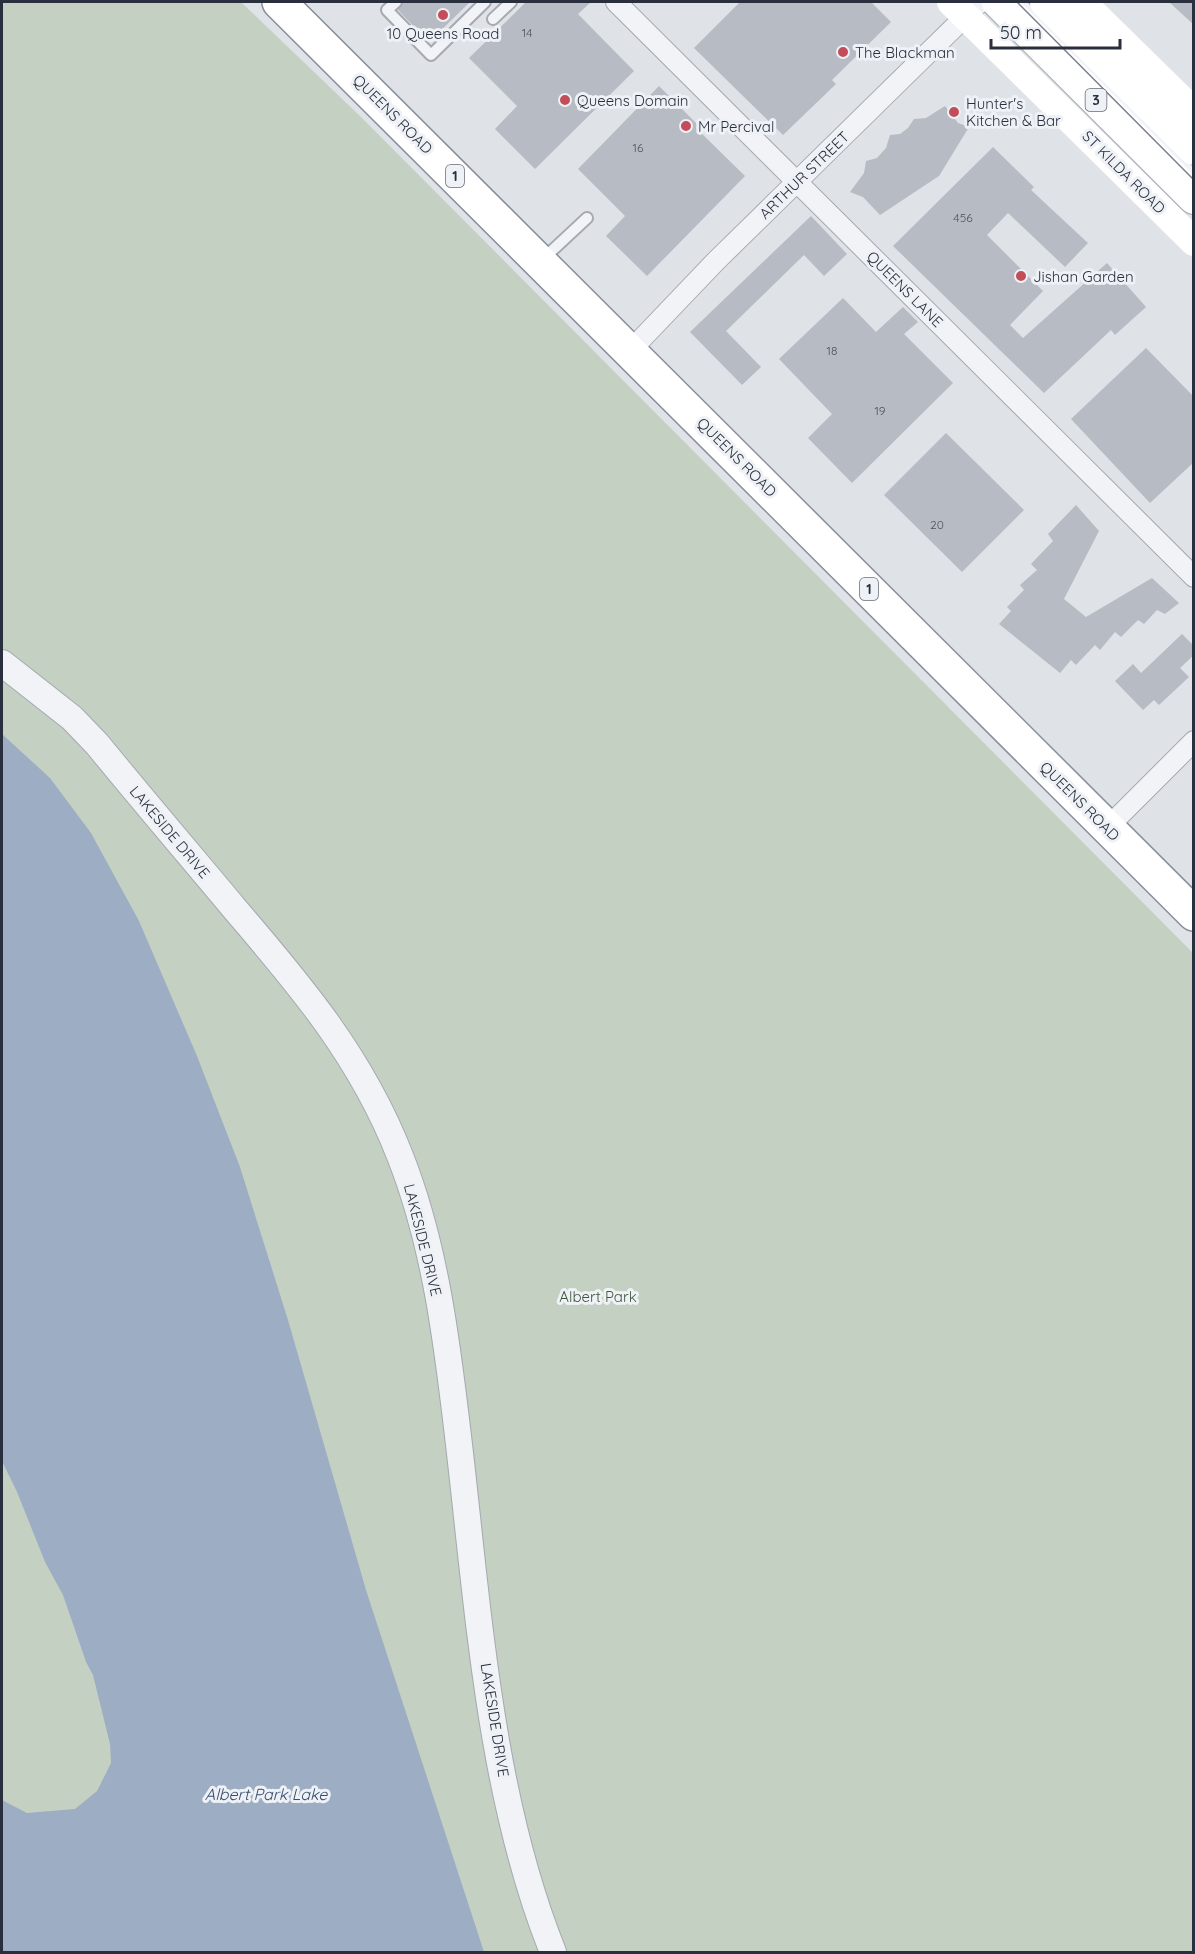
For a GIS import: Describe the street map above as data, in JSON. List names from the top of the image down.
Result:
{
  "streets": {
    "highway": ["QUEENS ROAD", "1"],
    "main road": ["3", "ST KILDA ROAD"],
    "street": ["ARTHUR STREET", "QUEENS LANE", "LAKESIDE DRIVE"]
  },
  "crossings": [
    ["QUEENS ROAD", "ARTHUR STREET"],
    ["ST KILDA ROAD", "ARTHUR STREET"],
    ["ARTHUR STREET", "QUEENS LANE"]
  ],
  "water": ["Albert Park Lake"],
  "parks": ["Albert Park"],
  "places": [
    "10 Queens Road",
    "The Blackman",
    "Queens Domain",
    "Hunter's Kitchen & Bar",
    "Mr Percival",
    "Jishan Garden"
  ],
  "house_numbers": [
    "14",
    "16",
    "456",
    "18",
    "19",
    "20"
  ],
  "scale_bar": "50 m"
}
